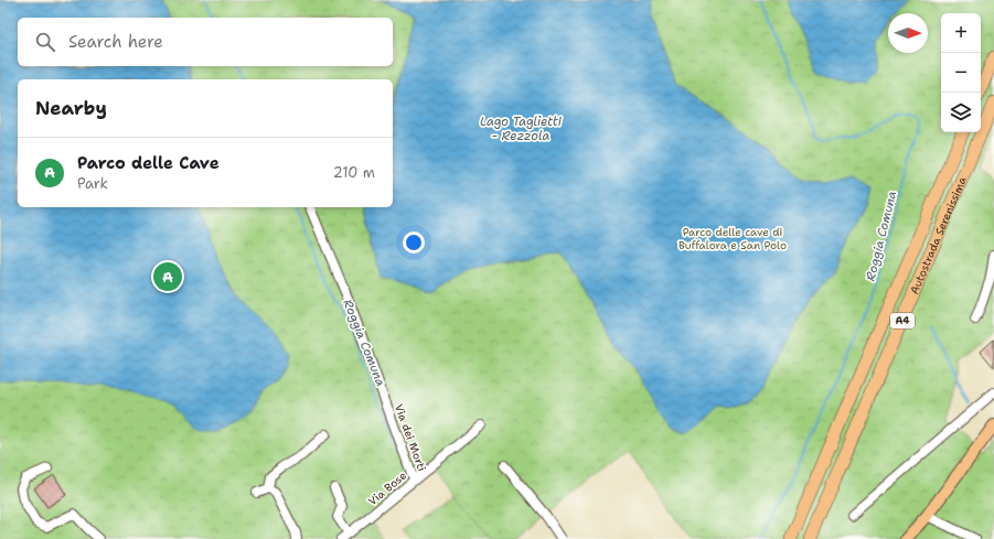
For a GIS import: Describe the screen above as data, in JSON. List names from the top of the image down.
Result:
{
  "streets": {
    "highway": ["Autostrada Serenissima", "A4"],
    "street": ["Via dei Morti", "Via Bose"]
  },
  "crossings": [
    ["Via dei Morti", "Via Bose"]
  ],
  "water": ["Lago Taglietti - Rezzola", "Roggia Comuna"],
  "parks": ["Parco delle cave di Buffalora e San Polo"],
  "north": "right",
  "page": {
    "map_buttons": ["+", "−"],
    "search": "Search here",
    "heading": "Nearby",
    "list": [
      {
        "mark": "A",
        "name": "Parco delle Cave",
        "note": "Park",
        "value": "210 m"
      }
    ],
    "pins": "A"
  }
}
